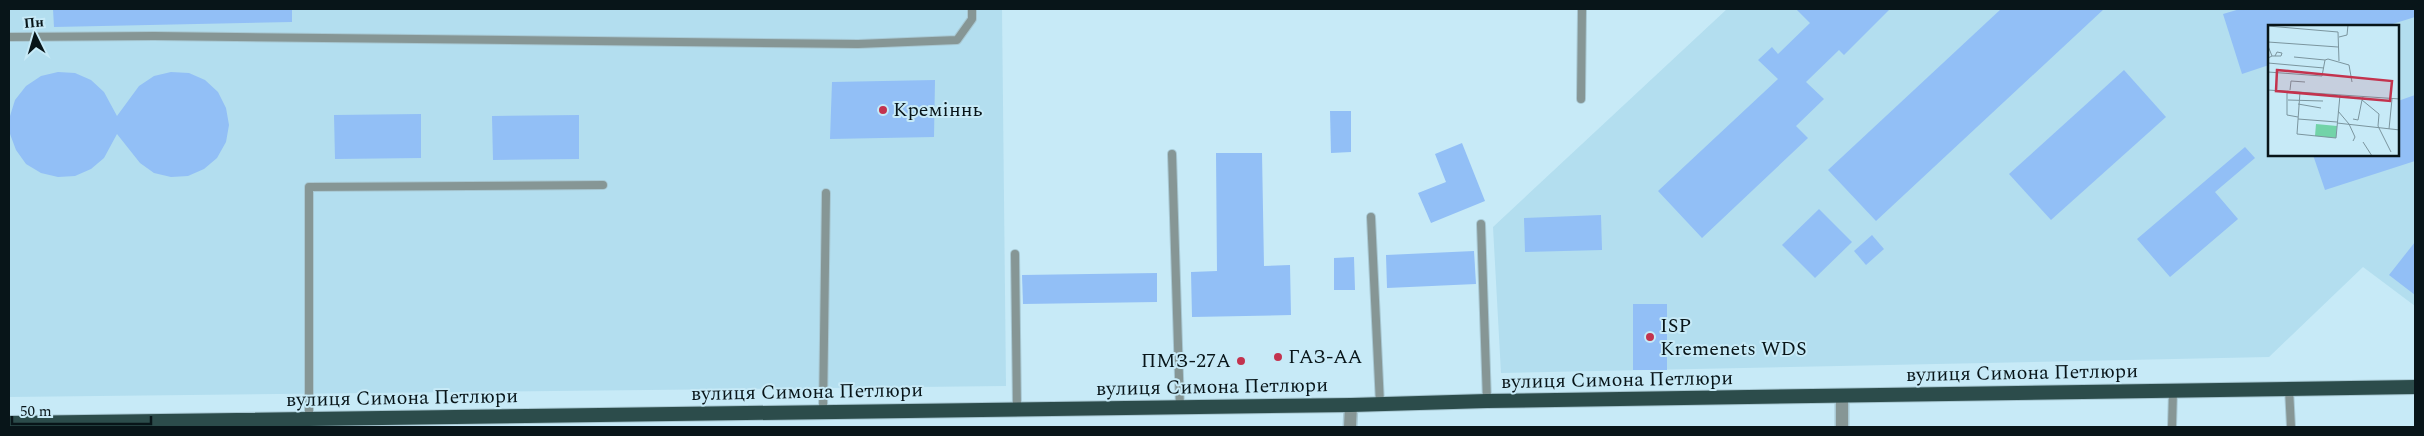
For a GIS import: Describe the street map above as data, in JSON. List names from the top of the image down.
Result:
{
  "streets": {
    "highway": ["вулиця Симона Петлюри"]
  },
  "places": [
    "Креміннь",
    "ISP Kremenets WDS",
    "ГАЗ-АА",
    "ПМЗ-27А"
  ],
  "scale_bar": "50 m",
  "north": "top"
}
